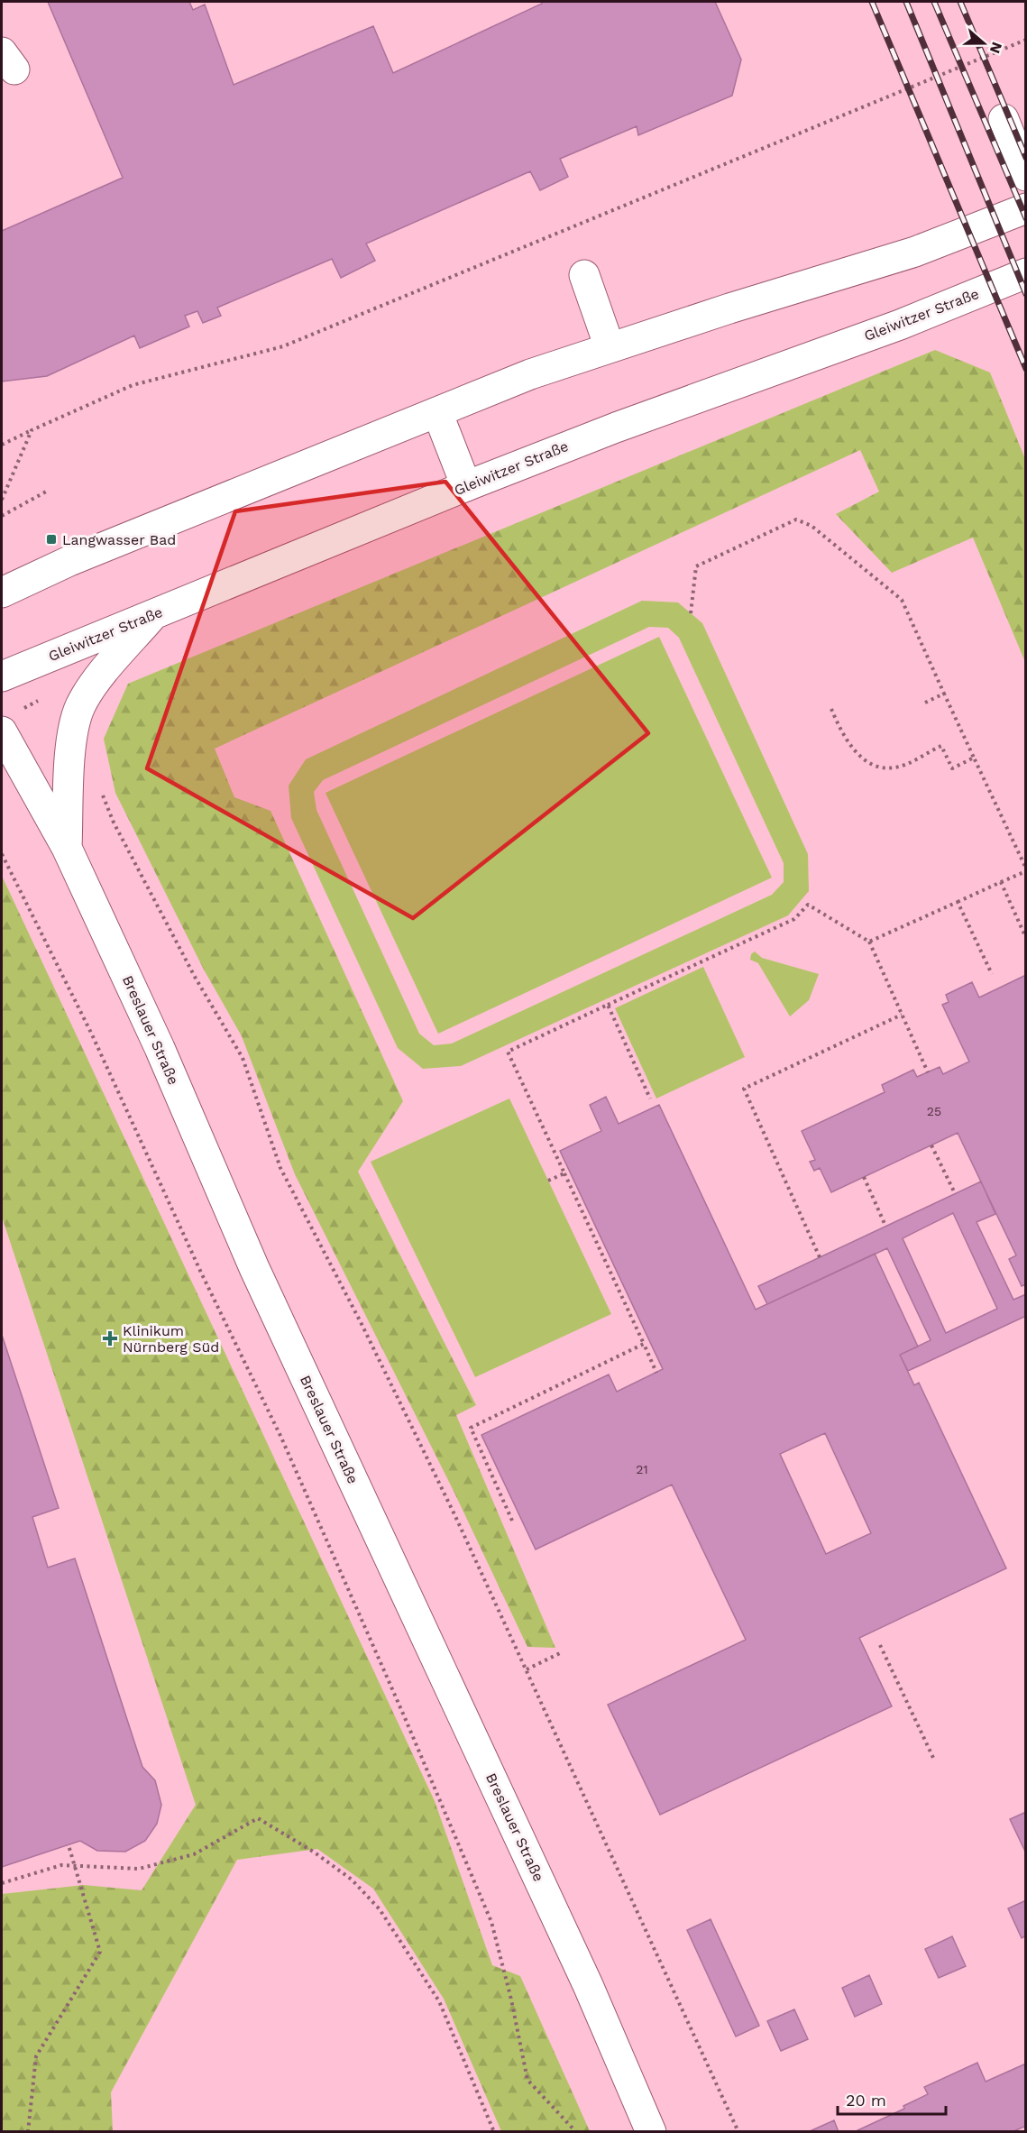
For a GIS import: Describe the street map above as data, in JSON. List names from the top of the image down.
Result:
{
  "streets": {
    "main road": ["Gleiwitzer Straße", "Breslauer Straße"]
  },
  "places": {
    "transit": ["Langwasser Bad"],
    "health": ["Klinikum Nürnberg Süd"]
  },
  "house_numbers": ["25", "21"],
  "scale_bar": "20 m",
  "north": "right"
}
